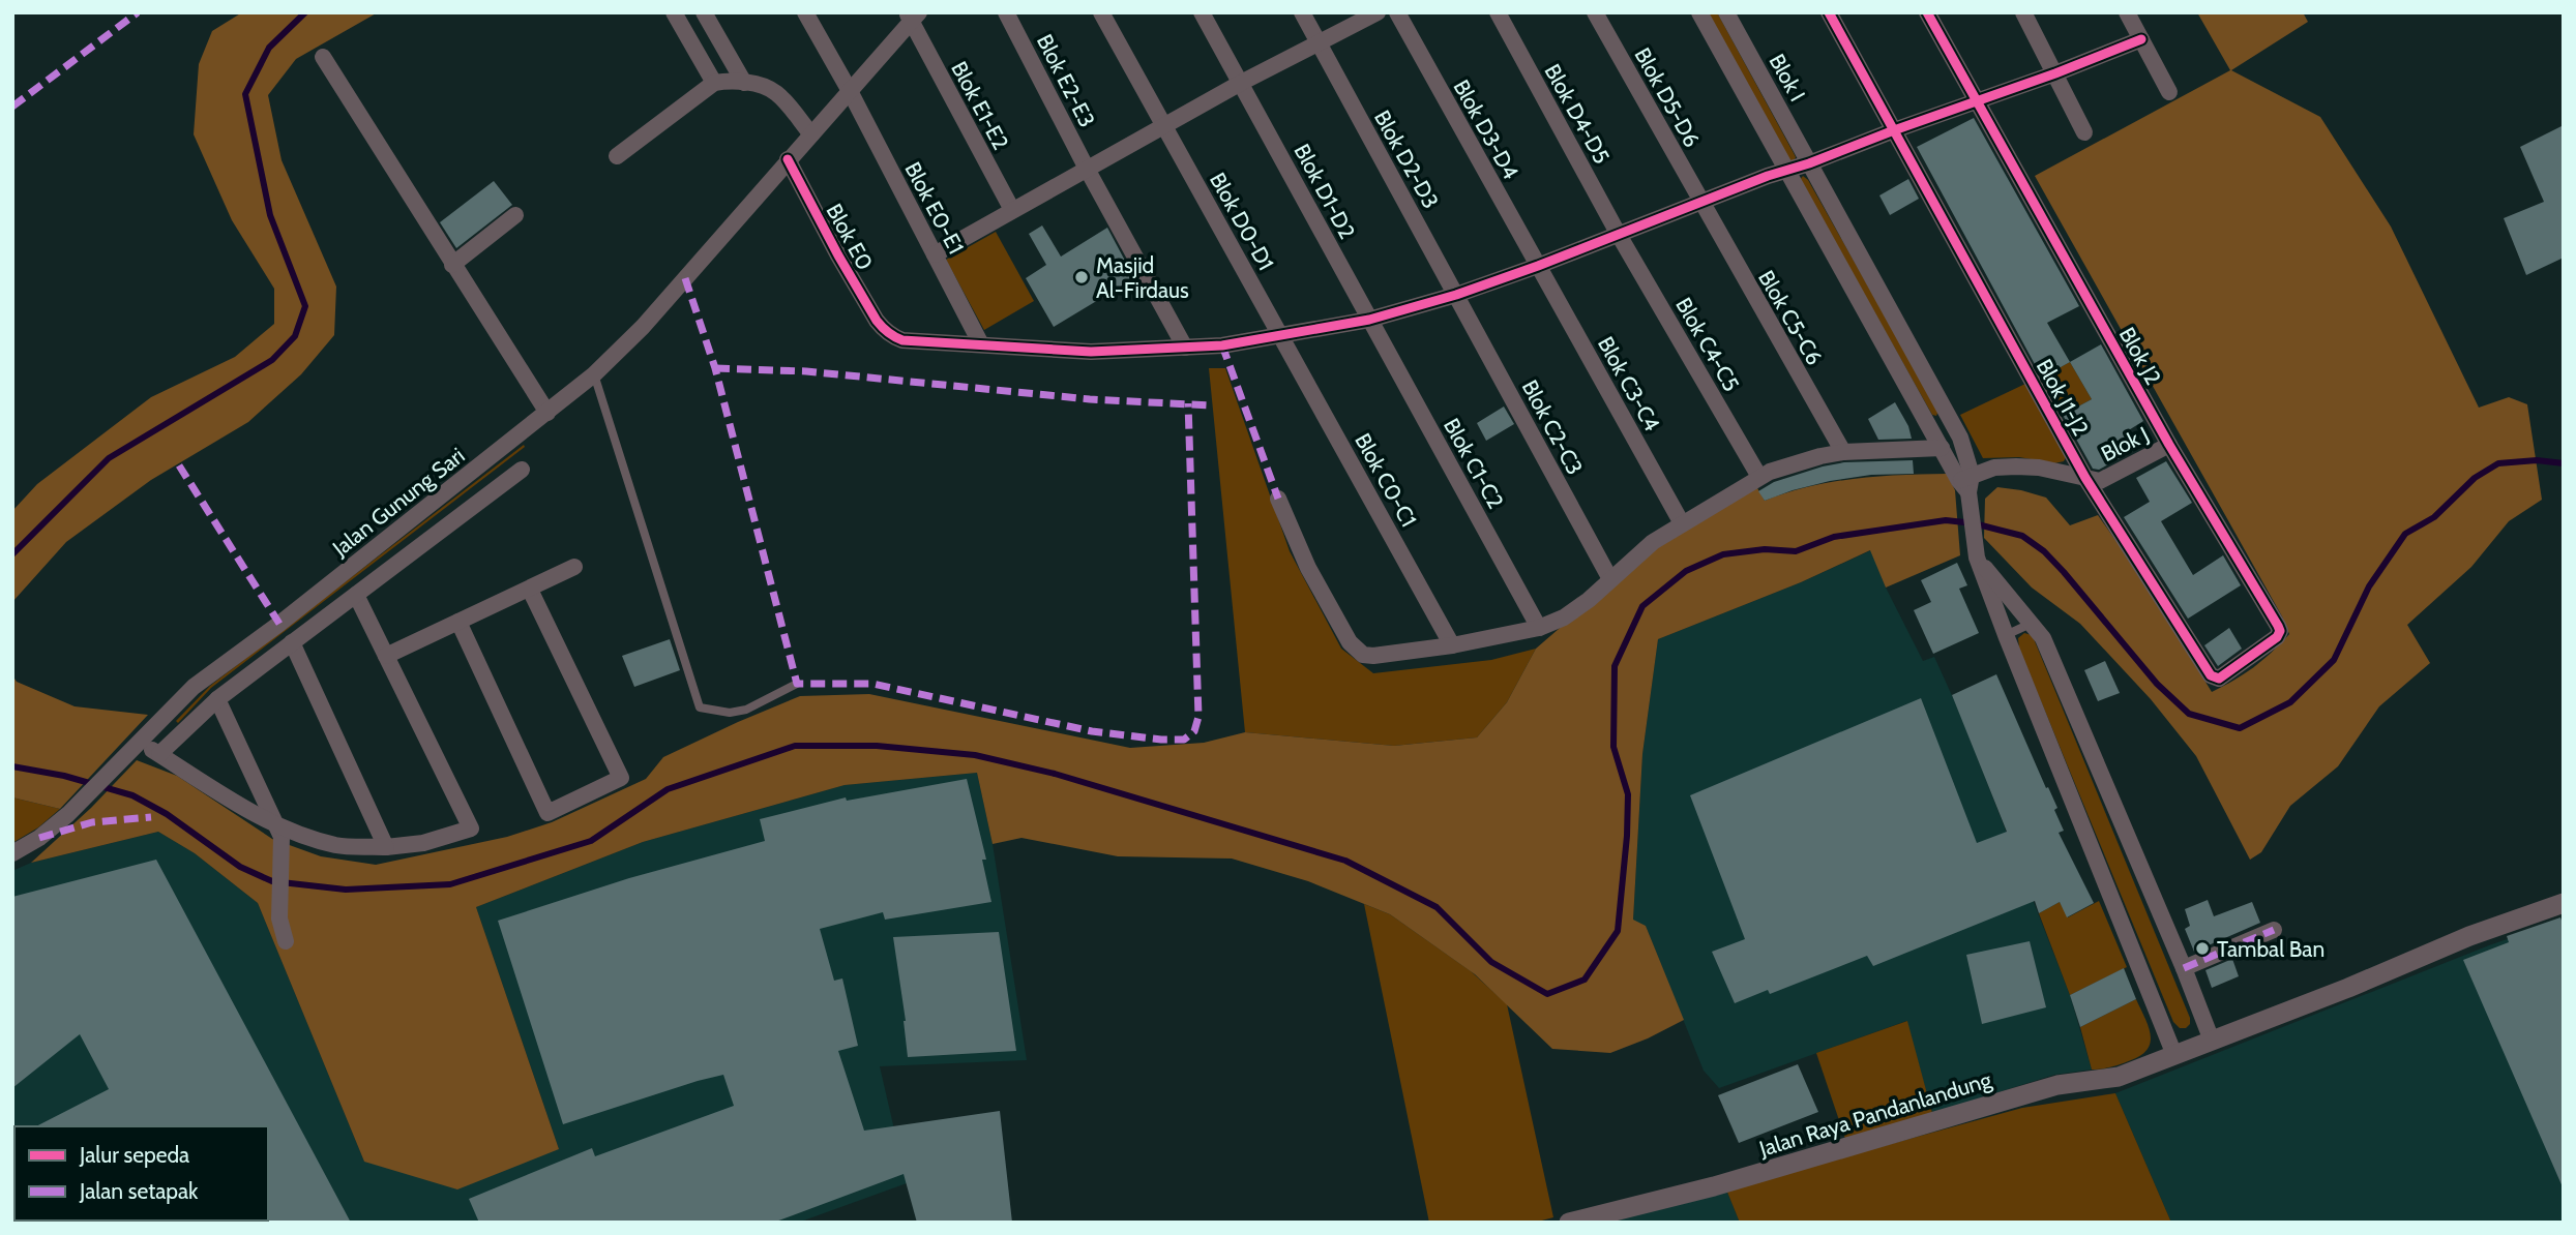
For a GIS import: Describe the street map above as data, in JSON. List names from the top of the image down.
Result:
{
  "streets": {
    "street": [
      "Blok I",
      "Blok E2-E3",
      "Blok D5-D6",
      "Blok E1-E2",
      "Blok D4-D5",
      "Blok D3-D4",
      "Blok D2-D3",
      "Blok D1-D2",
      "Blok E0-E1",
      "Blok D0-D1",
      "Blok E0",
      "Blok C5-C6",
      "Blok C4-C5",
      "Blok J2",
      "Blok C3-C4",
      "Blok J1-J2",
      "Blok C2-C3",
      "Blok J",
      "Blok C1-C2",
      "Blok C0-C1",
      "Jalan Gunung Sari",
      "Jalan Raya Pandanlandung"
    ]
  },
  "crossings": [
    ["Blok I", "Blok J"],
    ["Blok D5-D6", "Blok C5-C6"],
    ["Blok E1-E2", "Jalan Gunung Sari"],
    ["Blok D4-D5", "Blok C4-C5"],
    ["Blok D3-D4", "Blok C3-C4"],
    ["Blok D2-D3", "Blok C2-C3"],
    ["Blok D1-D2", "Blok C1-C2"],
    ["Blok E0-E1", "Blok E0"],
    ["Blok E0-E1", "Jalan Gunung Sari"],
    ["Blok D0-D1", "Blok C0-C1"],
    ["Blok E0", "Jalan Gunung Sari"],
    ["Blok J2", "Blok J1-J2"],
    ["Blok J2", "Blok J"],
    ["Blok J1-J2", "Blok J"]
  ],
  "places": ["Masjid Al-Firdaus", "Tambal Ban"],
  "legend": ["Jalur sepeda", "Jalan setapak"]
}
